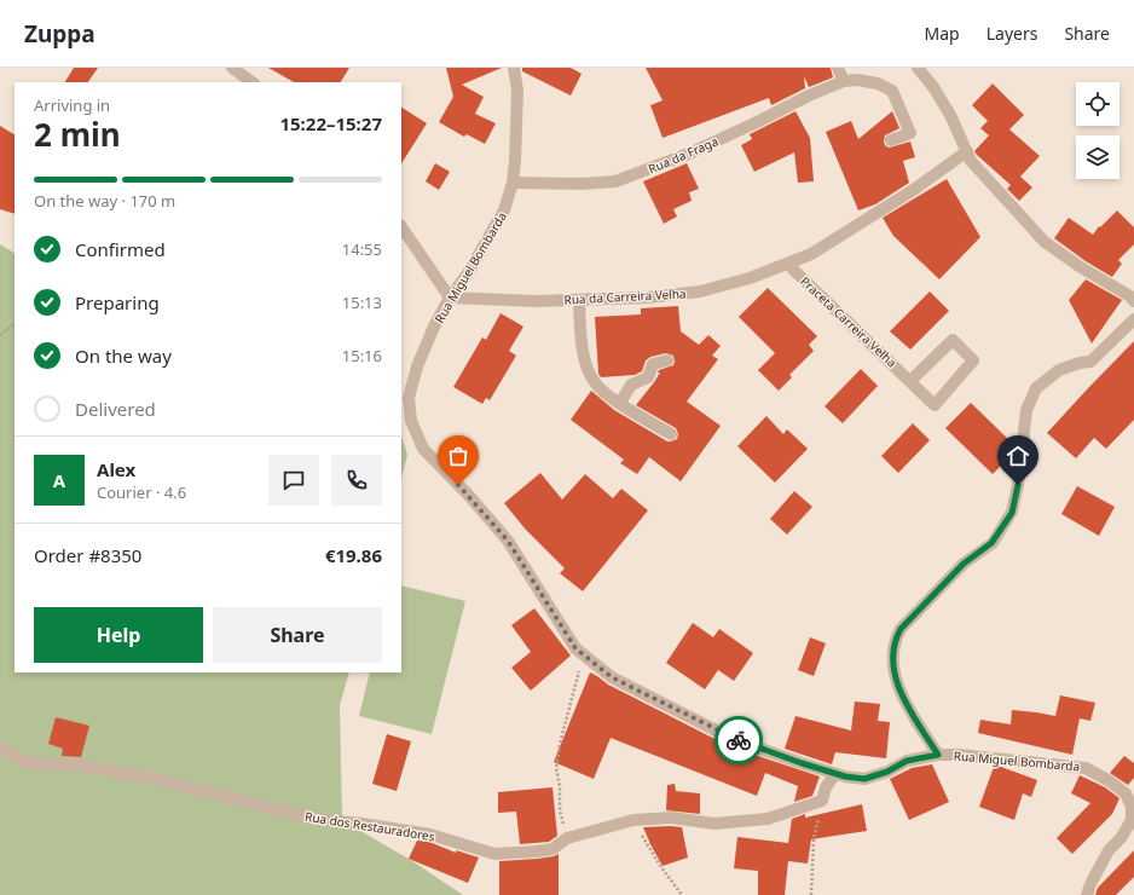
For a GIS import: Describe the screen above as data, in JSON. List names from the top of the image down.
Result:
{
  "streets": {
    "street": [
      "Rua da Fraga",
      "Rua Miguel Bombarda",
      "Rua da Carreira Velha",
      "Praceta Carreira Velha",
      "Rua dos Restauradores"
    ]
  },
  "crossings": [
    ["Rua da Fraga", "Rua Miguel Bombarda"],
    ["Rua Miguel Bombarda", "Rua da Carreira Velha"],
    ["Rua da Carreira Velha", "Praceta Carreira Velha"]
  ],
  "page": {
    "header": "Zuppa",
    "nav": ["Map", "Layers", "Share"],
    "heading": ["2 min", "Arriving in", "15:22–15:27"],
    "panel": [
      "Alex",
      "Courier · 4.6",
      "Order #8350",
      "€19.86"
    ],
    "bar": "On the way · 170 m",
    "list": [
      ["Confirmed", "14:55"],
      ["Preparing", "15:13"],
      ["On the way", "15:16"],
      "Delivered"
    ],
    "round": "A",
    "buttons": ["Help", "Share"]
  }
}
